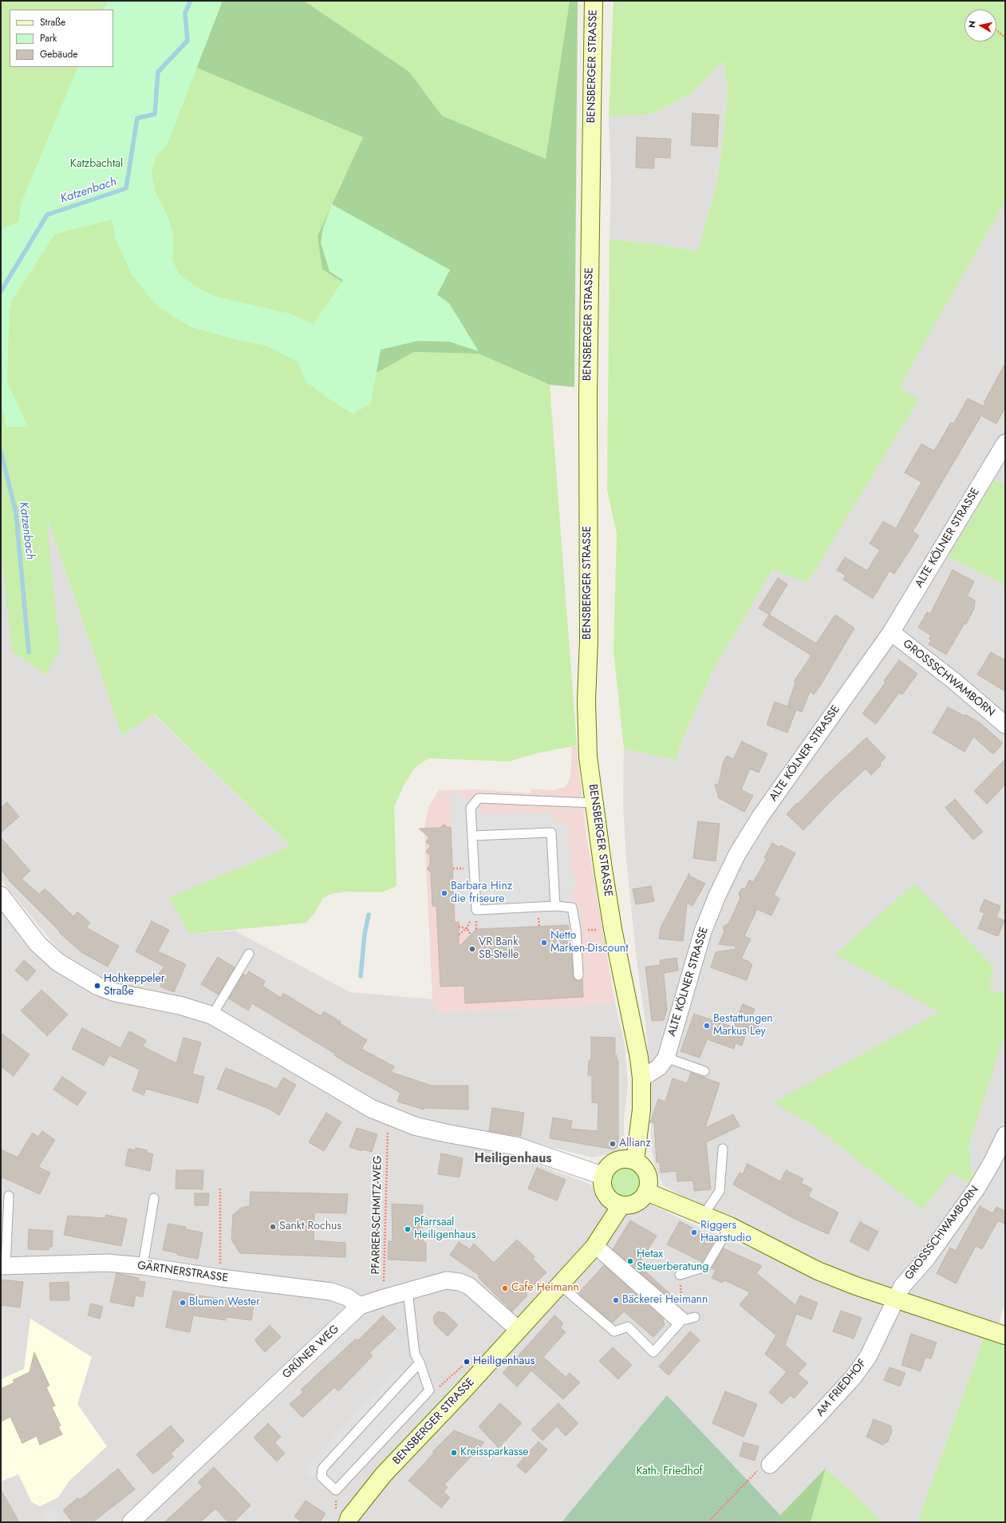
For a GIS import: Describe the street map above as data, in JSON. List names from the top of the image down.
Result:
{
  "streets": {
    "main road": ["BENSBERGER STRASSE"],
    "street": [
      "ALTE KÖLNER STRASSE",
      "GROSSSCHWAMBORN",
      "GÄRTNERSTRASSE",
      "GRÜNER WEG",
      "AM FRIEDHOF"
    ],
    "path": ["PFARRER-SCHMITZ-WEG"]
  },
  "crossings": [
    ["BENSBERGER STRASSE", "ALTE KÖLNER STRASSE"],
    ["BENSBERGER STRASSE", "GRÜNER WEG"],
    ["ALTE KÖLNER STRASSE", "GROSSSCHWAMBORN"],
    ["GROSSSCHWAMBORN", "AM FRIEDHOF"],
    ["PFARRER-SCHMITZ-WEG", "GRÜNER WEG"],
    ["GÄRTNERSTRASSE", "GRÜNER WEG"]
  ],
  "districts": ["Heiligenhaus"],
  "water": ["Katzenbach"],
  "parks": ["Katzbachtal", "Kath. Friedhof"],
  "places": [
    "Barbara Hinz die friseure",
    "Netto Marken-Discount",
    "VR Bank SB-Stelle",
    "Hohkeppeler Straße",
    "Bestattungen Markus Ley",
    "Allianz",
    "Sankt Rochus",
    "Pfarrsaal Heiligenhaus",
    "Riggers Haarstudio",
    "Hetax Steuerberatung",
    "Cafe Heimann",
    "Bäckerei Heimann",
    "Blumen Wester",
    "Heiligenhaus",
    "Kreissparkasse"
  ],
  "legend": ["Straße", "Park", "Gebäude"],
  "north": "left"
}
